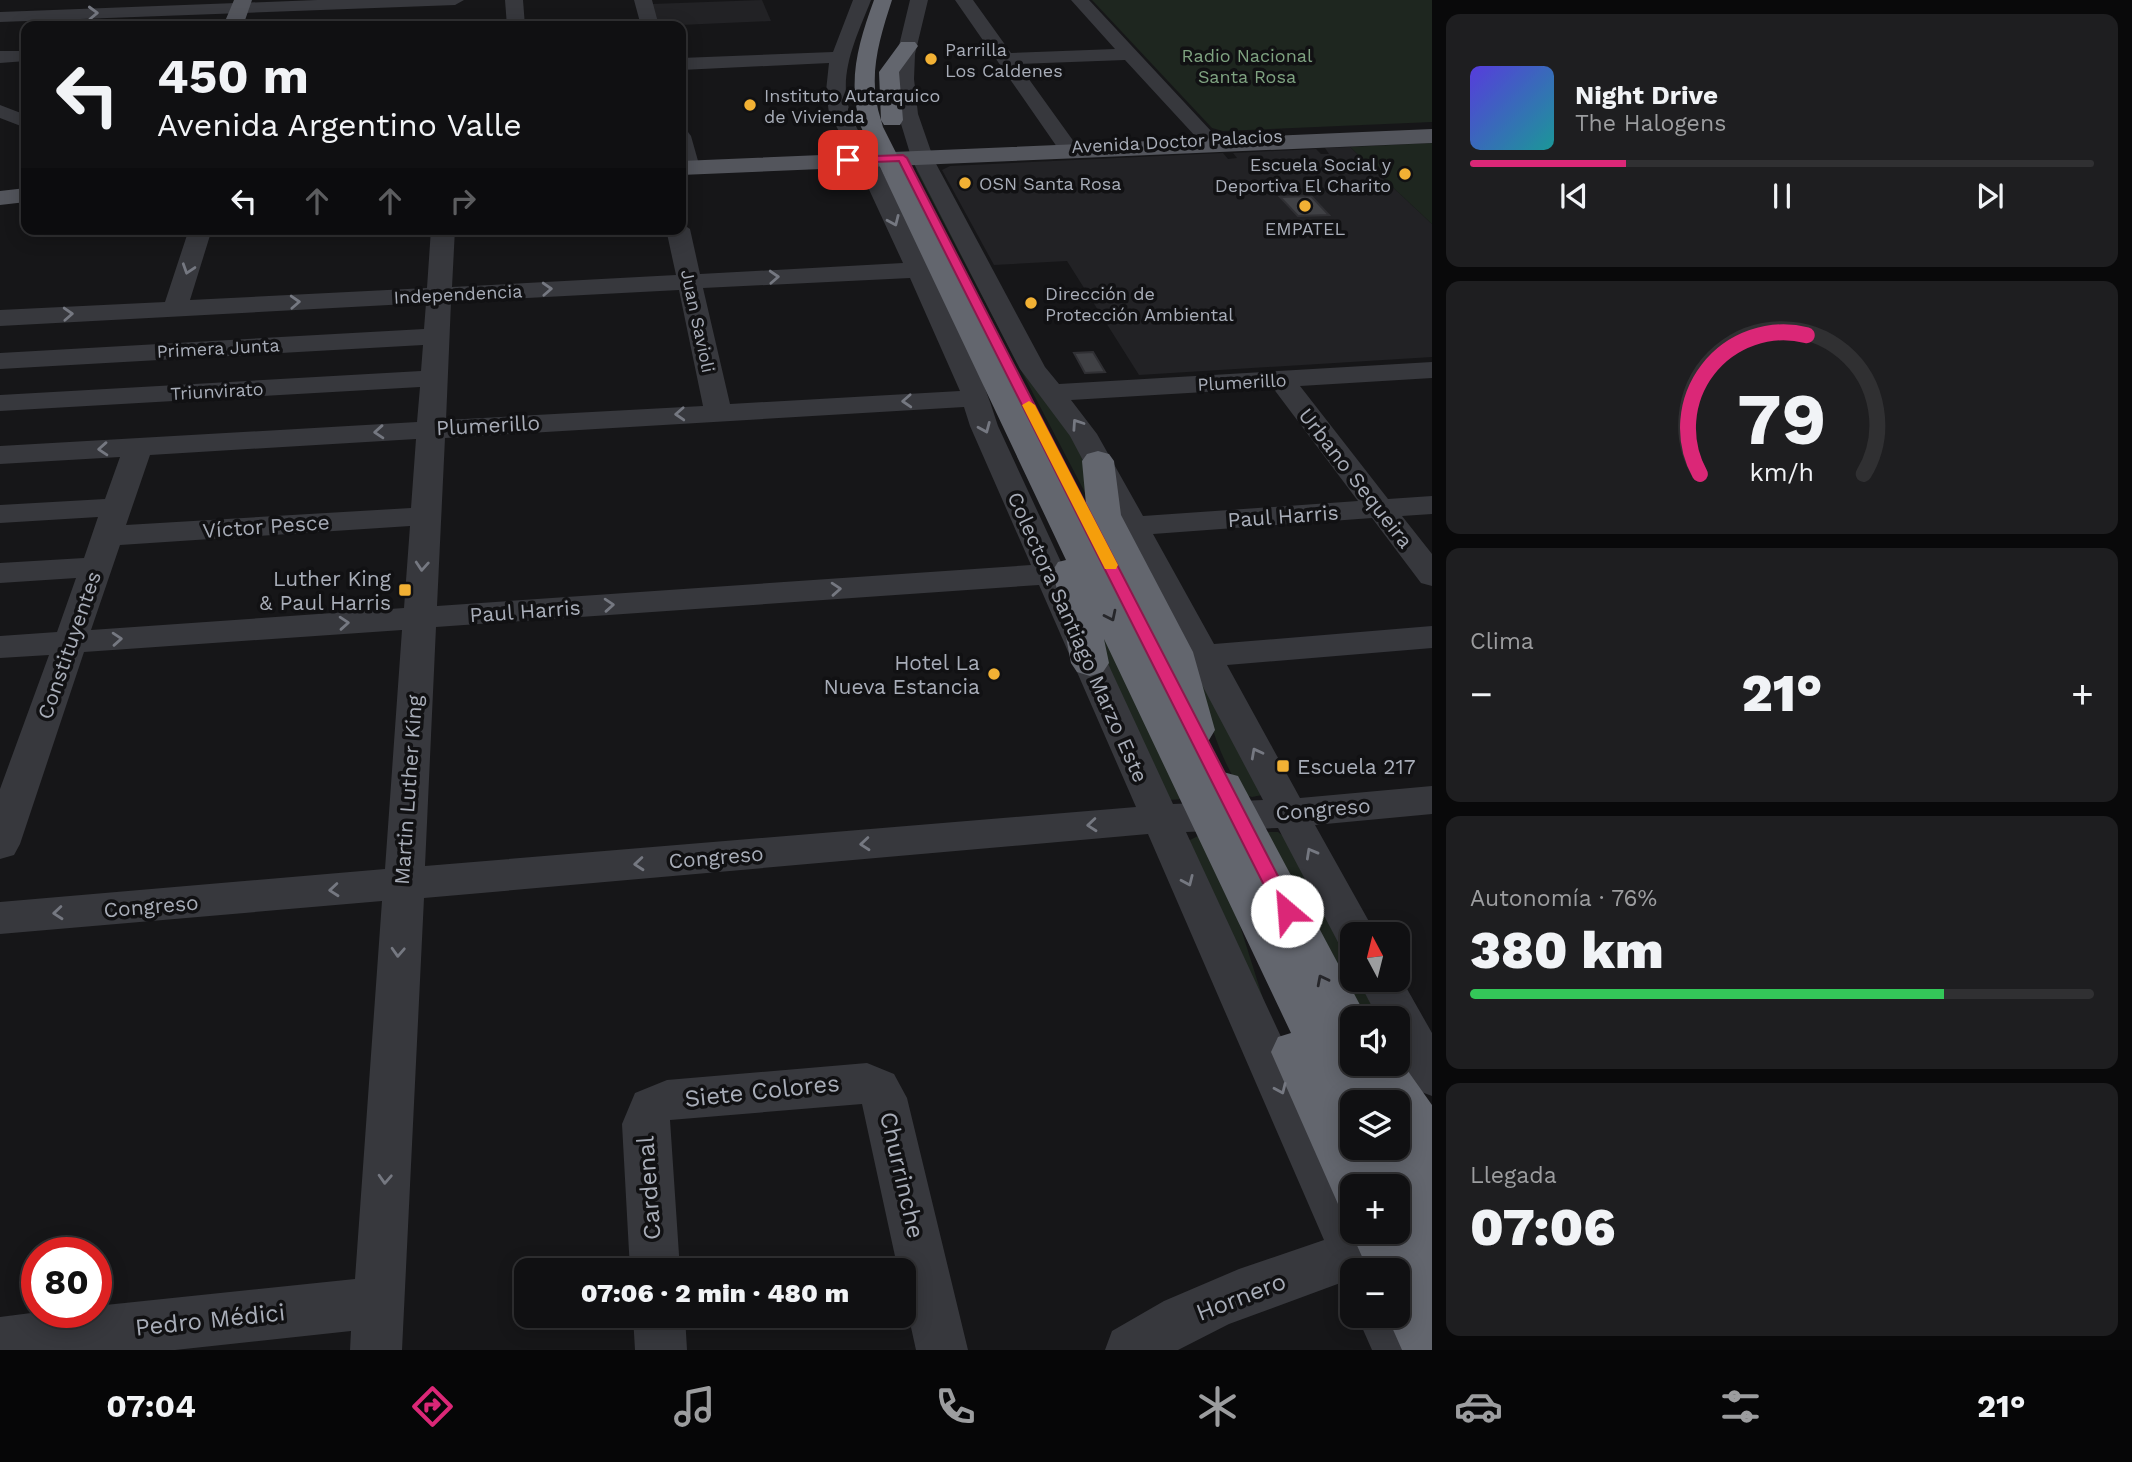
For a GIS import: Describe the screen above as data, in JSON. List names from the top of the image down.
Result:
{
  "streets": {
    "main road": ["Avenida Doctor Palacios"],
    "street": [
      "Independencia",
      "Juan Savioli",
      "Primera Junta",
      "Plumerillo",
      "Triunvirato",
      "Urbano Sequeira",
      "Paul Harris",
      "Víctor Pesce",
      "Colectora Santiago Marzo Este",
      "Constituyentes",
      "Martin Luther King",
      "Congreso",
      "Siete Colores",
      "Churrinche",
      "Cardenal",
      "Hornero",
      "Pedro Médici"
    ]
  },
  "crossings": [
    ["Avenida Doctor Palacios", "Colectora Santiago Marzo Este"],
    ["Independencia", "Juan Savioli"],
    ["Independencia", "Colectora Santiago Marzo Este"],
    ["Independencia", "Martin Luther King"],
    ["Juan Savioli", "Plumerillo"],
    ["Primera Junta", "Martin Luther King"],
    ["Plumerillo", "Urbano Sequeira"],
    ["Plumerillo", "Colectora Santiago Marzo Este"],
    ["Plumerillo", "Constituyentes"],
    ["Plumerillo", "Martin Luther King"],
    ["Triunvirato", "Martin Luther King"],
    ["Urbano Sequeira", "Paul Harris"],
    ["Paul Harris", "Colectora Santiago Marzo Este"],
    ["Paul Harris", "Constituyentes"],
    ["Paul Harris", "Martin Luther King"],
    ["Víctor Pesce", "Constituyentes"],
    ["Víctor Pesce", "Martin Luther King"],
    ["Colectora Santiago Marzo Este", "Congreso"],
    ["Martin Luther King", "Congreso"],
    ["Martin Luther King", "Pedro Médici"],
    ["Siete Colores", "Churrinche"],
    ["Siete Colores", "Cardenal"]
  ],
  "one_way": [
    "Plumerillo",
    "Paul Harris",
    "Martin Luther King",
    "Congreso"
  ],
  "parks": ["Radio Nacional Santa Rosa"],
  "places": {
    "other": [
      "Parrilla Los Caldenes",
      "Instituto Autarquico de Vivienda",
      "Escuela Social y Deportiva El Charito",
      "OSN Santa Rosa",
      "EMPATEL",
      "Dirección de Protección Ambiental",
      "Hotel La Nueva Estancia"
    ],
    "transit": ["Luther King & Paul Harris", "Escuela 217"]
  },
  "north": "top",
  "page": {
    "turn": ["450 m", "Avenida Argentino Valle"],
    "song": ["Night Drive", "The Halogens"],
    "tile": [
      "Clima",
      ["Autonomía · 76%", "380 km"],
      ["Llegada", "07:06"]
    ],
    "heat": ["−", "21°", "+"],
    "map_buttons": ["+", "−"],
    "limit": "80",
    "trip": "07:06 · 2 min · 480 m",
    "tabs": ["07:04", "21°"],
    "gauge": ["79", "km/h"]
  }
}
